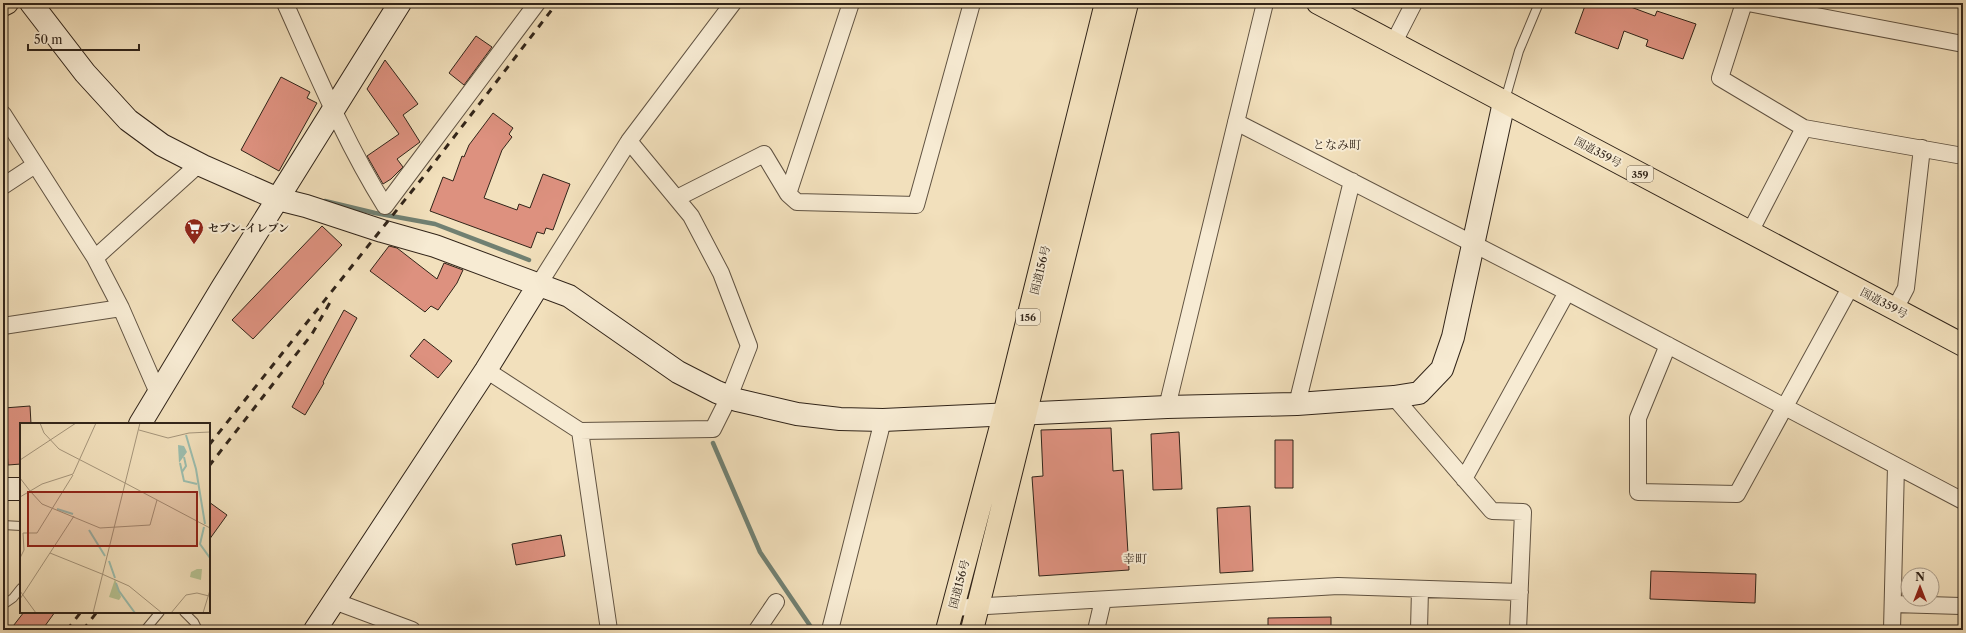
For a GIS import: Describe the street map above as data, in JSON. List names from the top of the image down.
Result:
{
  "streets": {
    "main road": [
      "国道359号",
      "359",
      "国道156号",
      "156"
    ]
  },
  "districts": ["となみ町", "幸町"],
  "places": {
    "supermarket": ["セブン-イレブン"]
  },
  "scale_bar": "50 m",
  "north": "top"
}
